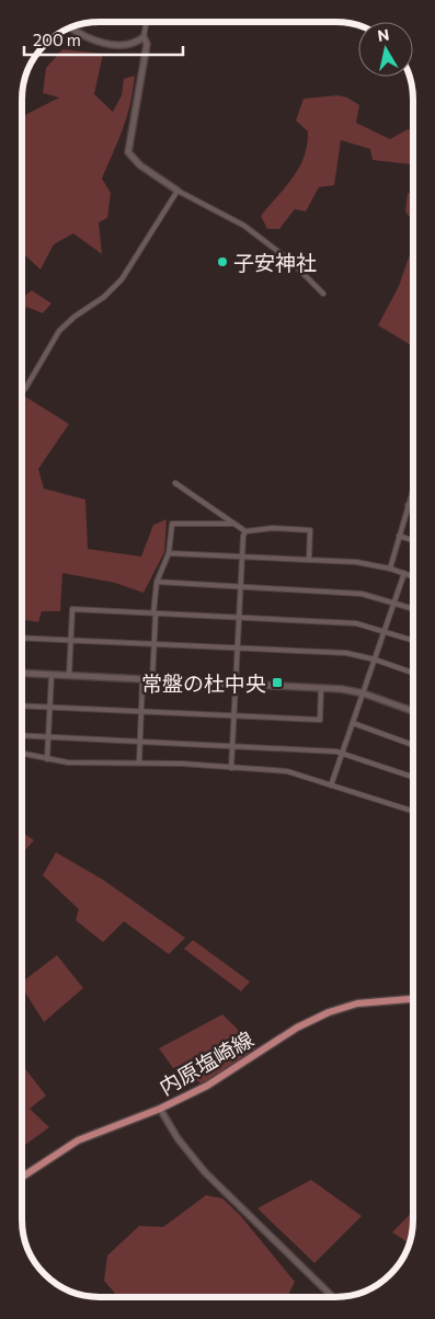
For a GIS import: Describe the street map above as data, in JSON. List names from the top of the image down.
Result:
{
  "streets": {
    "main road": ["内原塩崎線"]
  },
  "places": {
    "other": ["子安神社"],
    "transit": ["常盤の杜中央"]
  },
  "scale_bar": "200 m",
  "north": "top"
}
